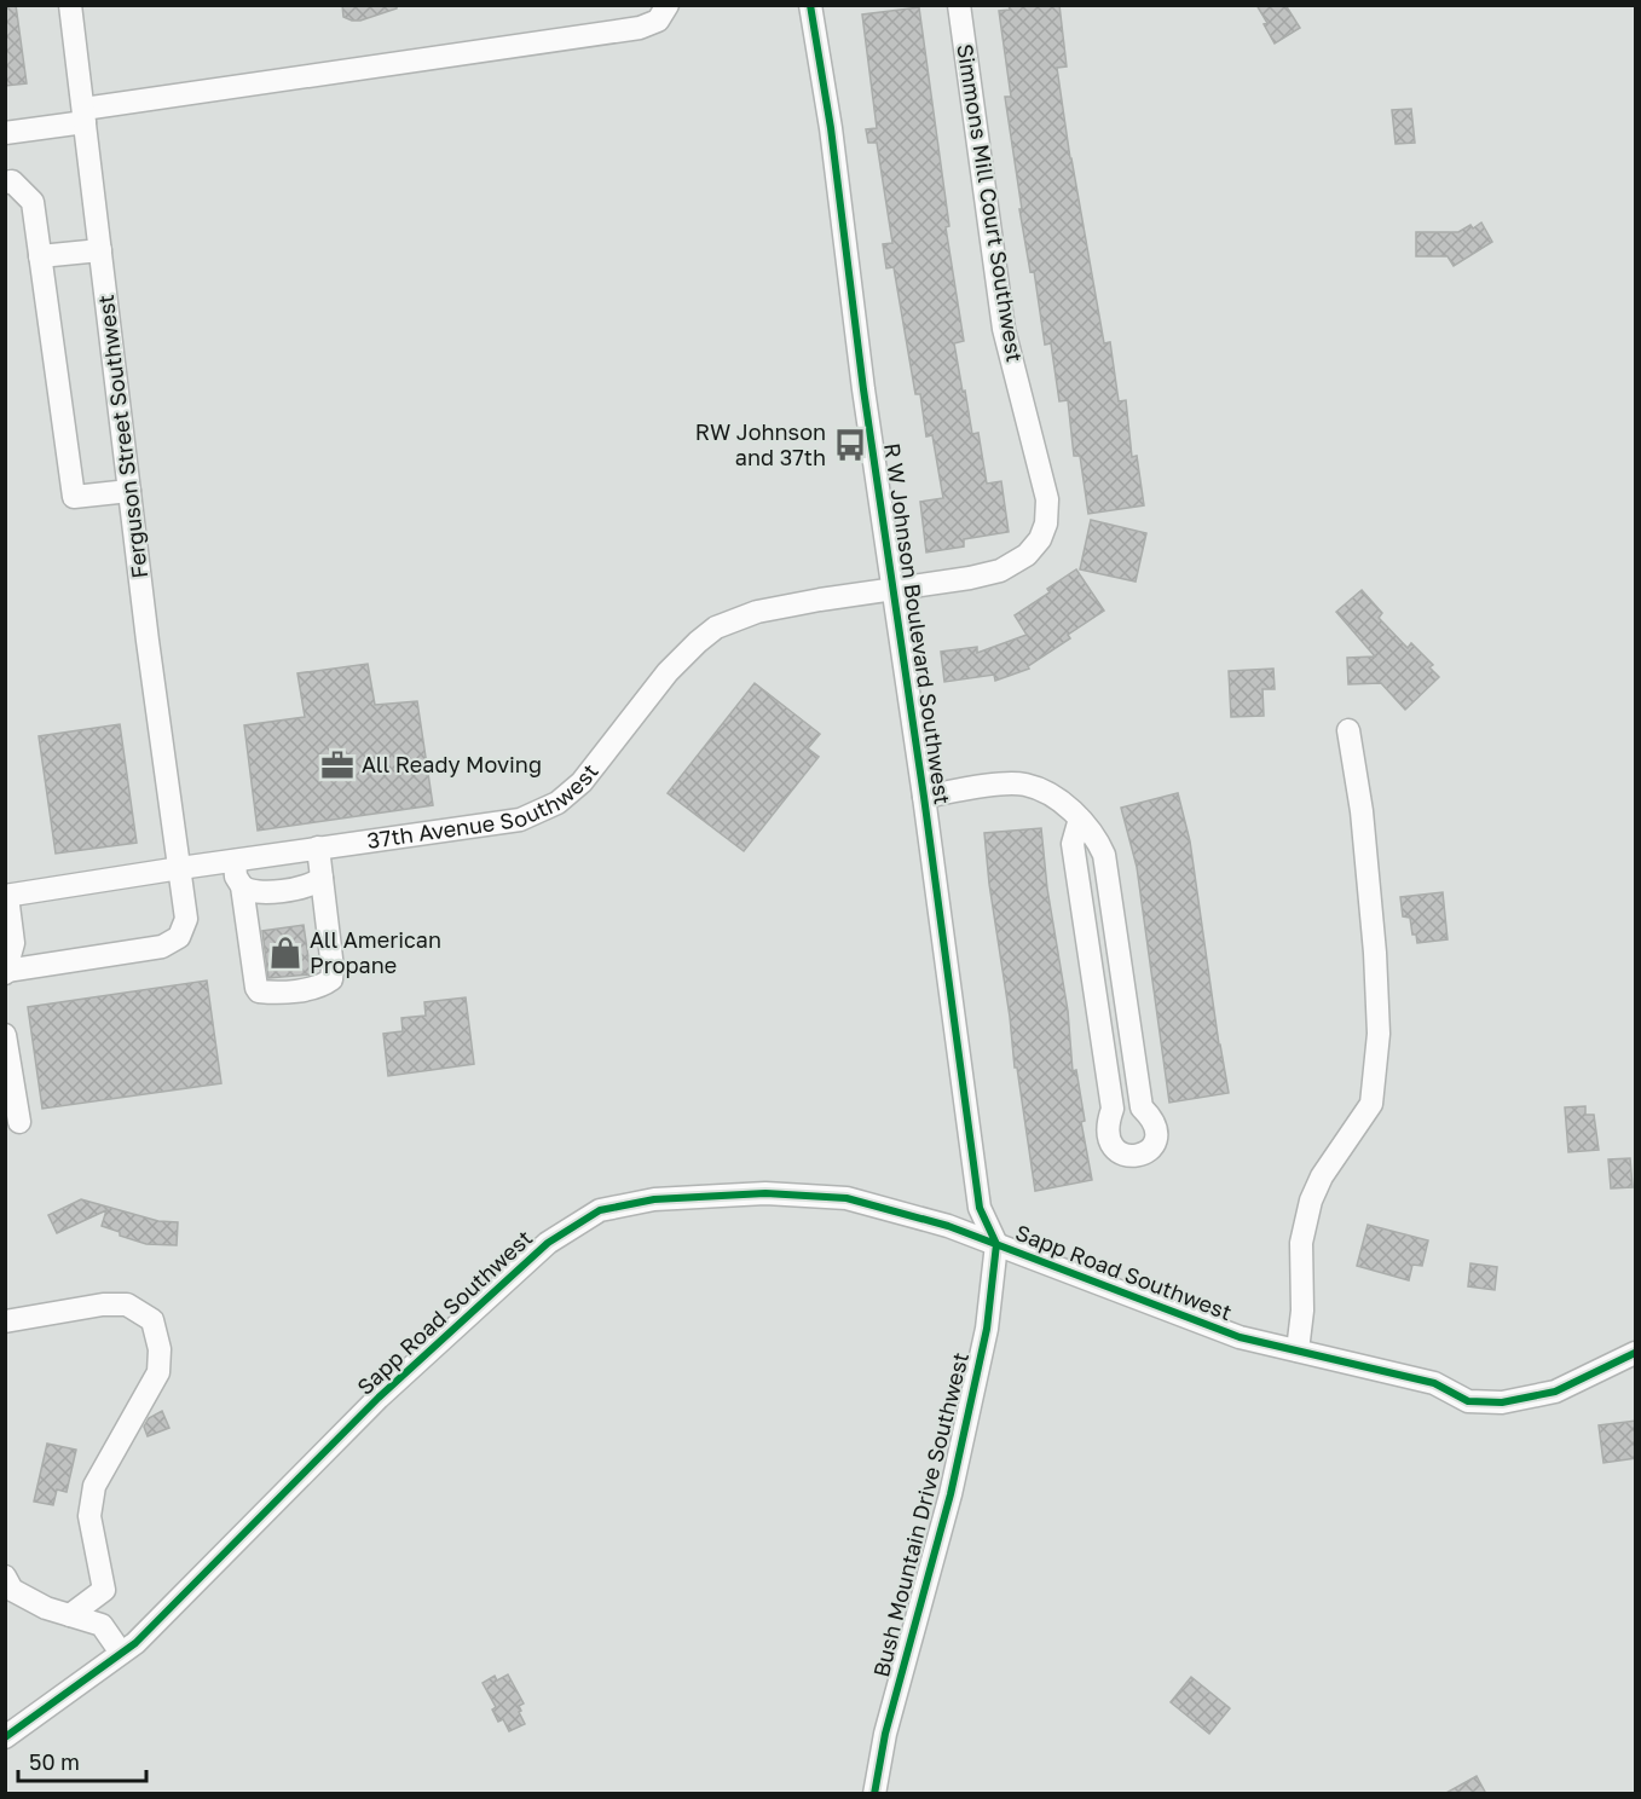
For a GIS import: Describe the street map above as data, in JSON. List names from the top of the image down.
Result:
{
  "streets": {
    "street": [
      "Simmons Mill Court Southwest",
      "Ferguson Street Southwest",
      "R W Johnson Boulevard Southwest",
      "37th Avenue Southwest",
      "Sapp Road Southwest",
      "Bush Mountain Drive Southwest"
    ]
  },
  "crossings": [
    ["Simmons Mill Court Southwest", "R W Johnson Boulevard Southwest"],
    ["Simmons Mill Court Southwest", "37th Avenue Southwest"],
    ["Ferguson Street Southwest", "37th Avenue Southwest"],
    ["R W Johnson Boulevard Southwest", "37th Avenue Southwest"],
    ["R W Johnson Boulevard Southwest", "Sapp Road Southwest"],
    ["R W Johnson Boulevard Southwest", "Bush Mountain Drive Southwest"],
    ["Sapp Road Southwest", "Bush Mountain Drive Southwest"]
  ],
  "places": {
    "bus stop": ["RW Johnson and 37th"],
    "office": ["All Ready Moving"],
    "shop": ["All American Propane"]
  },
  "scale_bar": "50 m"
}
